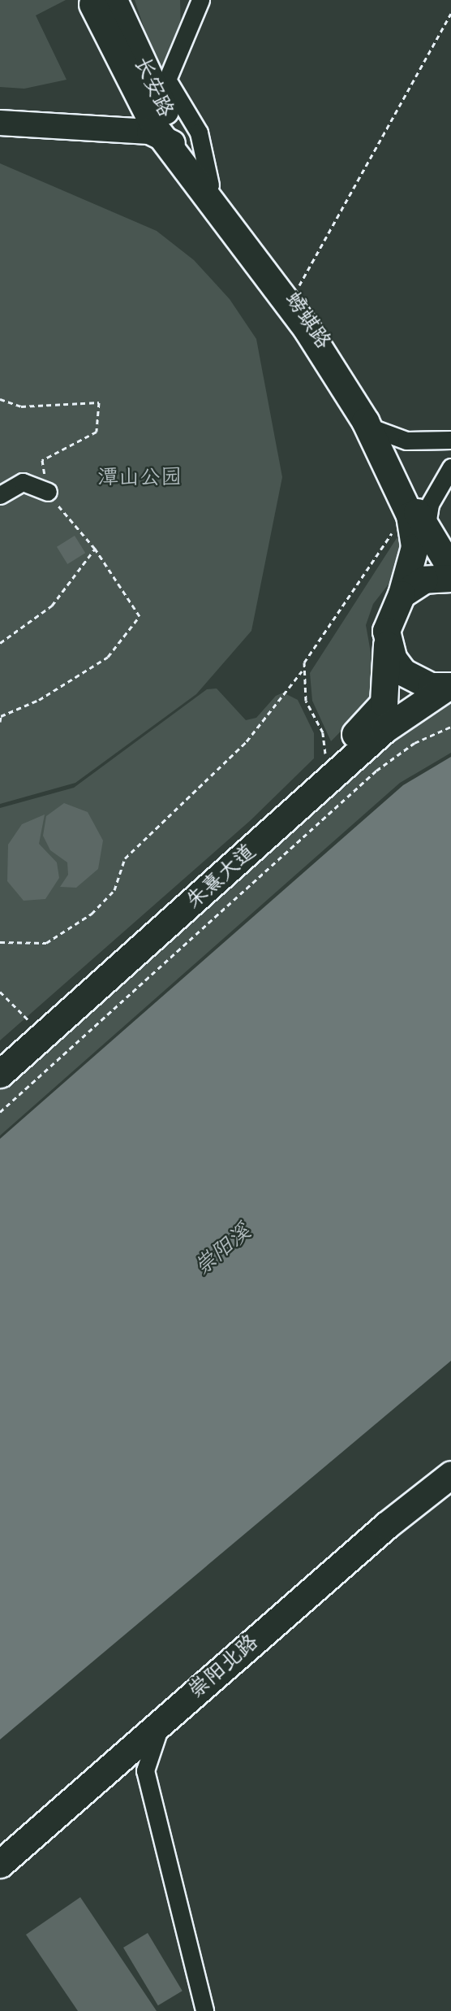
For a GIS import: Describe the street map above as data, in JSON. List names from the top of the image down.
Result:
{
  "streets": {
    "main road": [
      "长安路",
      "螃蜞路",
      "朱熹大道",
      "崇阳北路"
    ]
  },
  "crossings": [
    ["长安路", "螃蜞路"],
    ["螃蜞路", "朱熹大道"]
  ],
  "water": ["崇阳溪"],
  "parks": ["潭山公园"]
}
